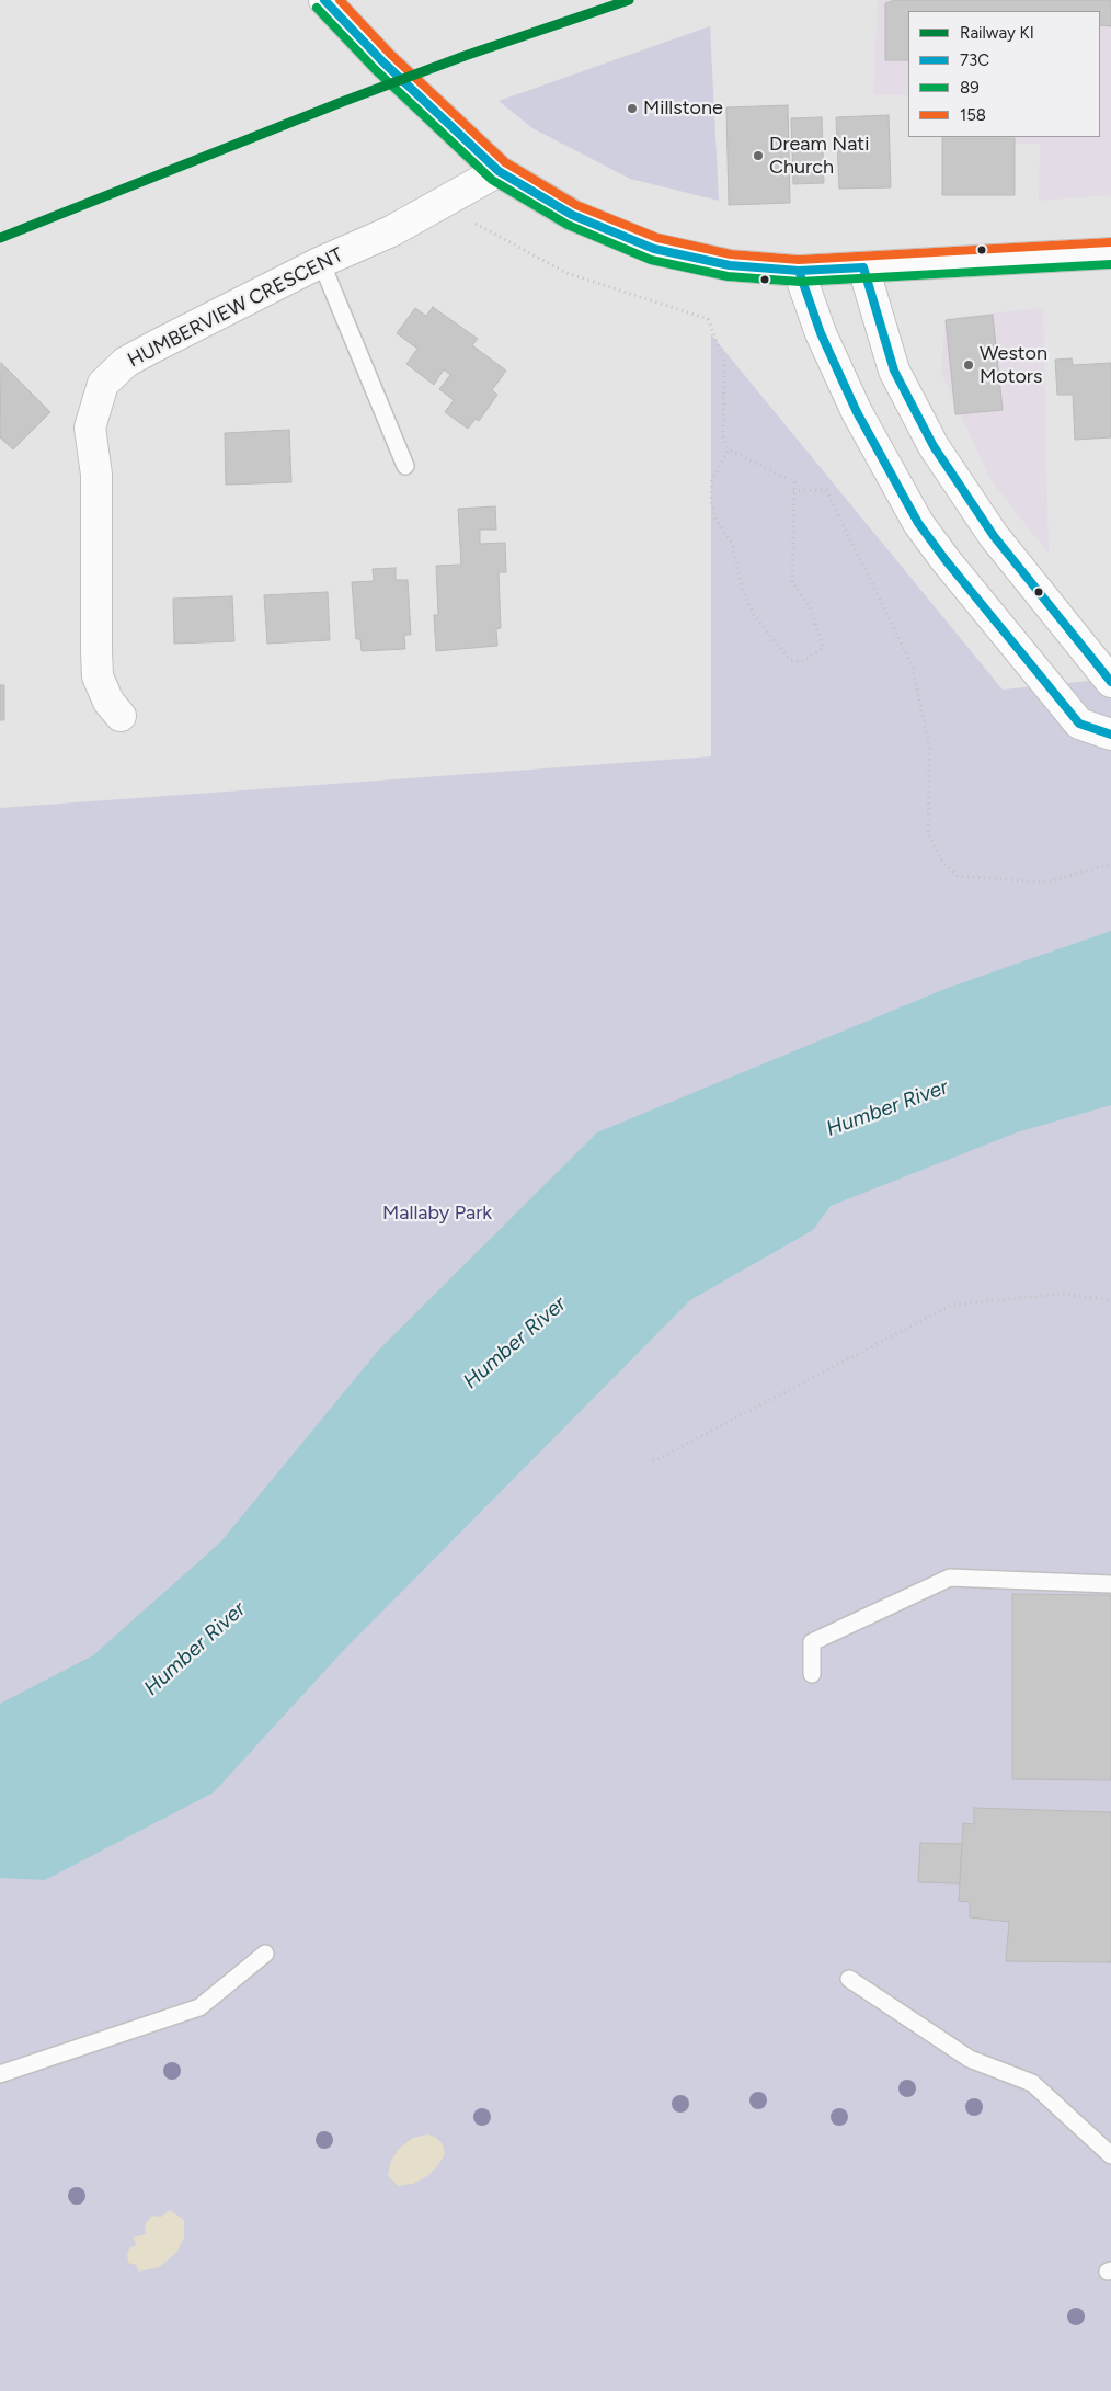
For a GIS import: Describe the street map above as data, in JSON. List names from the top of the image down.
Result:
{
  "streets": {
    "main road": ["HUMBERVIEW CRESCENT"]
  },
  "water": ["Humber River"],
  "parks": ["Mallaby Park"],
  "places": ["Millstone", "Dream Nati Church", "Weston Motors"],
  "lines": [
    "rail line KI",
    "transit line 73C",
    "transit line 158",
    "transit line 89"
  ],
  "legend": [
    "Railway KI",
    "73C",
    "89",
    "158"
  ]
}
